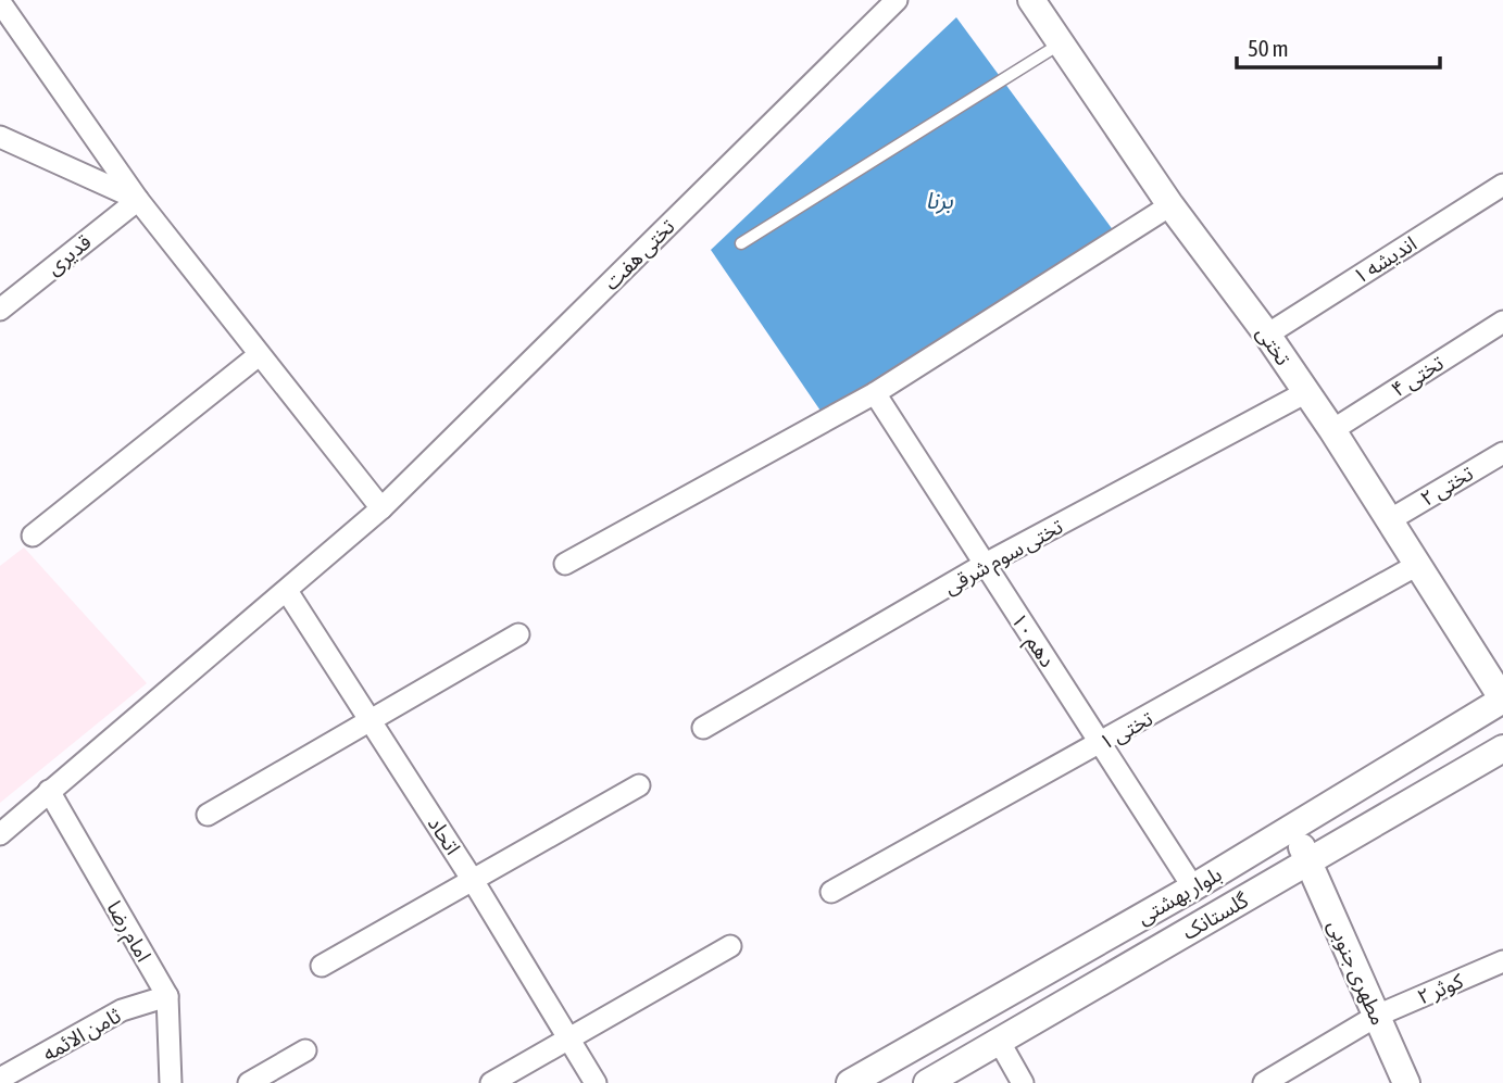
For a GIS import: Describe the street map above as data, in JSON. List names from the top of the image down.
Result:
{
  "streets": {
    "street": [
      "قدیری",
      "تختی هفت",
      "اندیشه ۱",
      "تختی",
      "تختی ۴",
      "تختی ۲",
      "تختی سوم شرقی",
      "دهم ۱۰",
      "تختی ۱",
      "اتحاد",
      "بلوار بهشتی",
      "گلستانک",
      "امام رضا",
      "مطهری جنوبی",
      "کوثر ۲",
      "ثامن الائمه"
    ]
  },
  "crossings": [
    ["تختی هفت", "اتحاد"],
    ["تختی هفت", "امام رضا"],
    ["اندیشه ۱", "تختی"],
    ["تختی", "تختی ۴"],
    ["تختی", "تختی ۲"],
    ["تختی", "تختی سوم شرقی"],
    ["تختی", "تختی ۱"],
    ["تختی", "بلوار بهشتی"],
    ["تختی سوم شرقی", "دهم ۱۰"],
    ["دهم ۱۰", "تختی ۱"],
    ["دهم ۱۰", "بلوار بهشتی"],
    ["بلوار بهشتی", "مطهری جنوبی"],
    ["گلستانک", "مطهری جنوبی"],
    ["امام رضا", "ثامن الائمه"],
    ["مطهری جنوبی", "کوثر ۲"]
  ],
  "water": ["برنا"],
  "scale_bar": "50 m"
}
